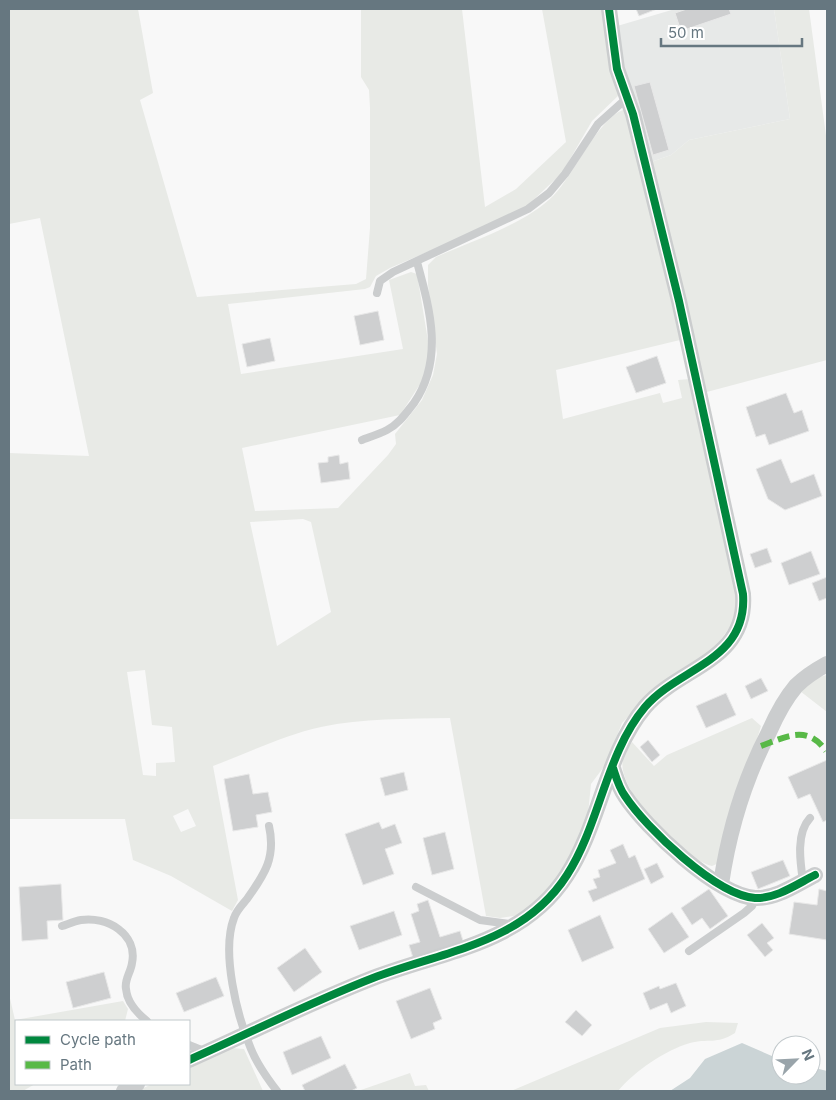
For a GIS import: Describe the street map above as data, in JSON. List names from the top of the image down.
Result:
{
  "legend": ["Cycle path", "Path"],
  "scale_bar": "50 m",
  "north": "top right"
}
